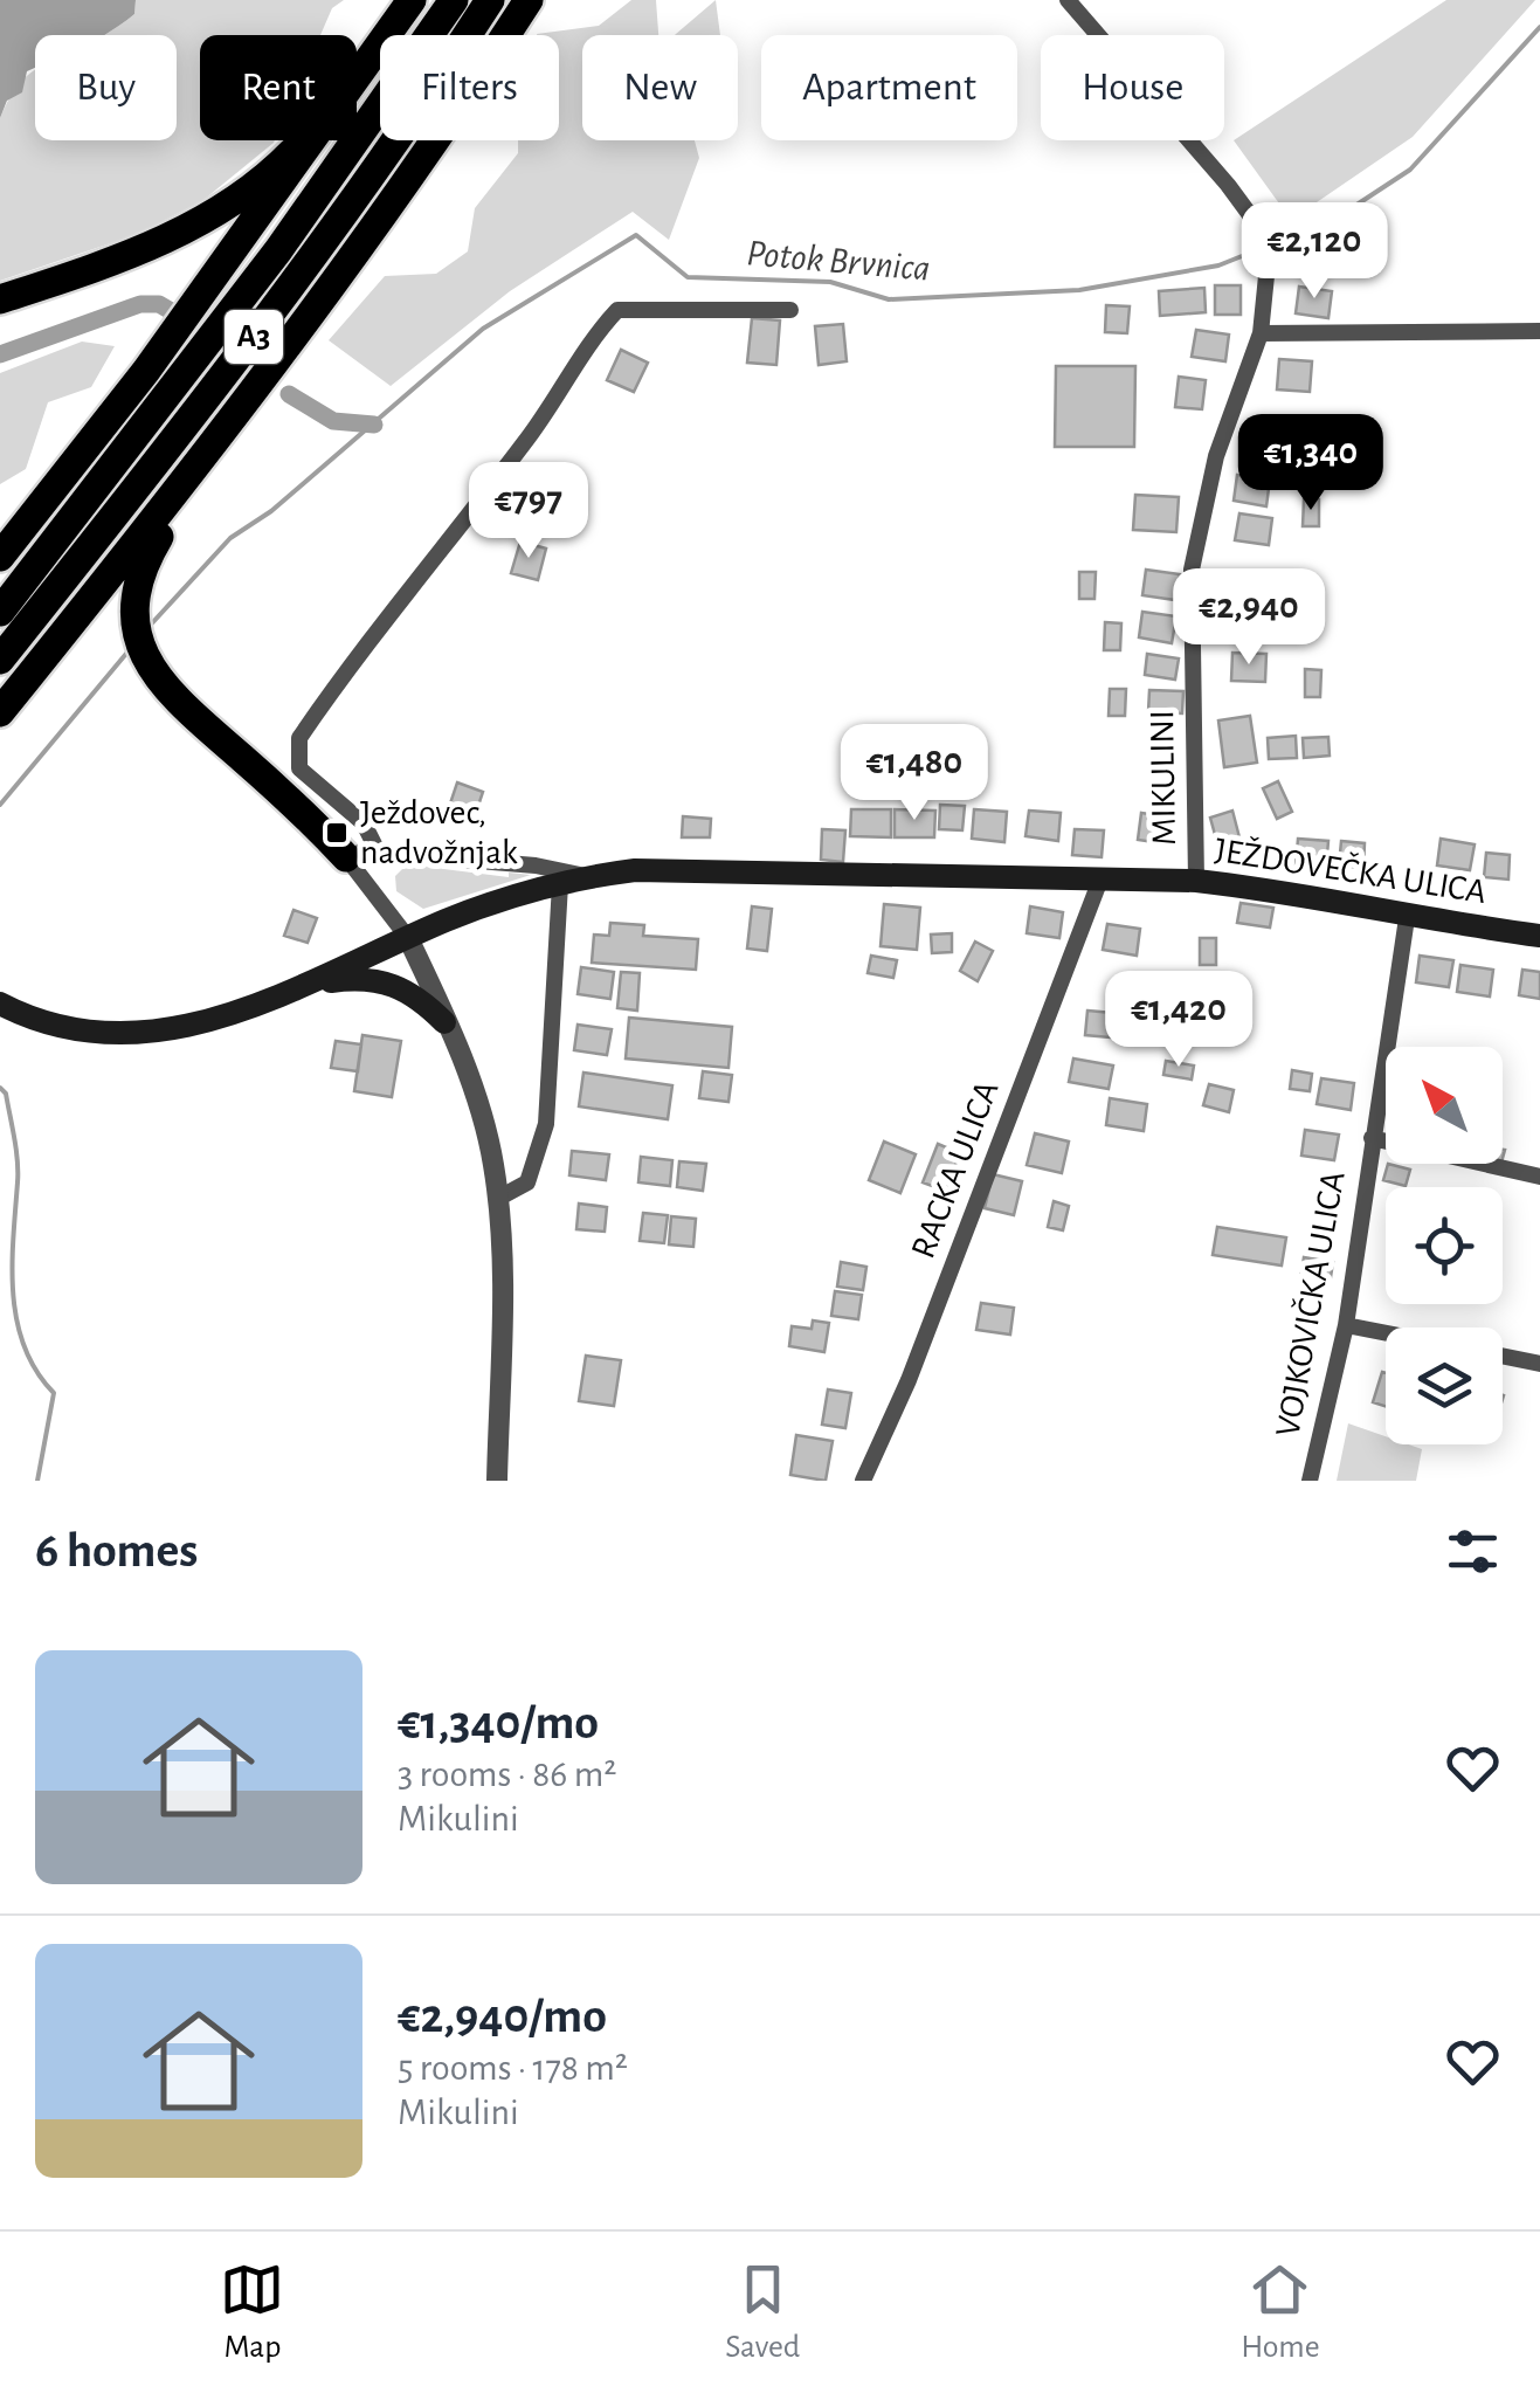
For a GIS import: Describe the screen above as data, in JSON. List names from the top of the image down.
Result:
{
  "streets": {
    "highway": ["A3"],
    "main road": ["JEŽDOVEČKA ULICA"],
    "street": ["MIKULINI", "RACKA ULICA", "VOJKOVIČKA ULICA"]
  },
  "crossings": [
    ["MIKULINI", "JEŽDOVEČKA ULICA"],
    ["JEŽDOVEČKA ULICA", "RACKA ULICA"],
    ["JEŽDOVEČKA ULICA", "VOJKOVIČKA ULICA"]
  ],
  "water": ["Potok Brvnica"],
  "places": {
    "transit": ["Ježdovec, nadvožnjak"]
  },
  "north": "top left",
  "page": {
    "chip": [
      "Buy",
      "Rent",
      "Filters",
      "New",
      "Apartment",
      "House"
    ],
    "price": [
      "€2,120",
      "€1,340",
      "€797",
      "€2,940",
      "€1,480",
      "€1,420"
    ],
    "heading": "6 homes",
    "list": [
      {
        "name": "€1,340/mo",
        "note": "3 rooms · 86 m² · Mikulini"
      },
      {
        "name": "€2,940/mo",
        "note": "5 rooms · 178 m² · Mikulini"
      }
    ],
    "tabs": ["Map", "Saved", "Home"]
  }
}
